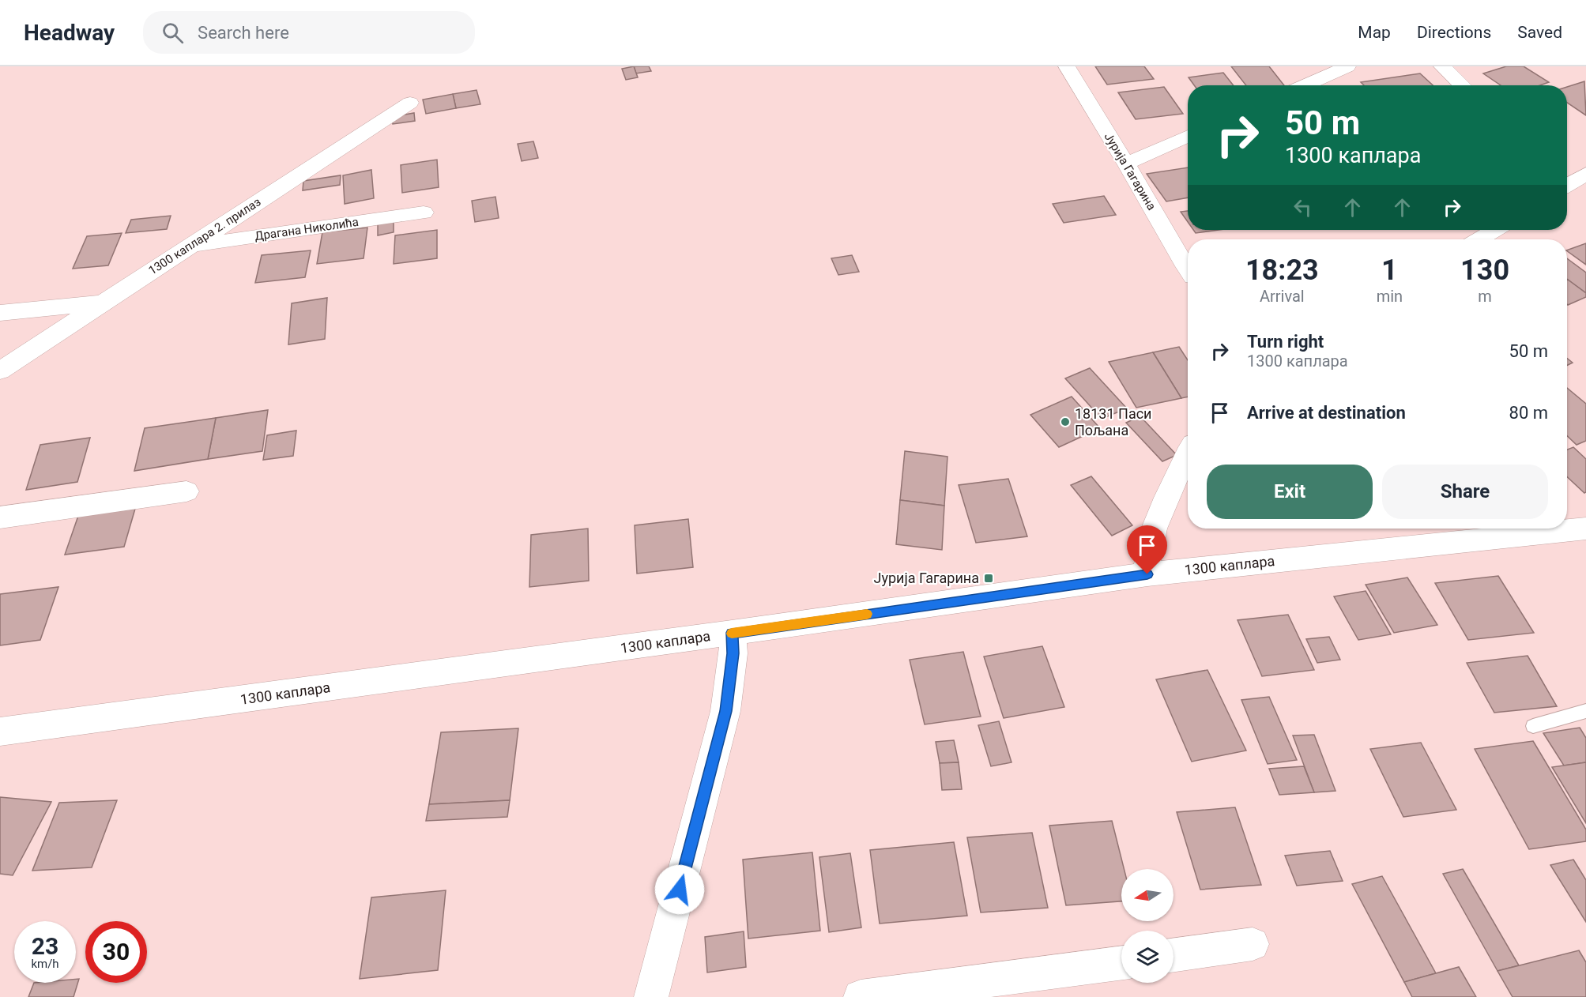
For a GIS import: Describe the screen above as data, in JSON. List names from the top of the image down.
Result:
{
  "streets": {
    "street": [
      "Јурија Гагарина",
      "Драгана Николића",
      "1300 каплара 2. прилаз",
      "1300 каплара"
    ]
  },
  "crossings": [
    ["Драгана Николића", "1300 каплара 2. прилаз"]
  ],
  "places": {
    "other": ["18131 Паси Пољана"],
    "transit": ["Јурија Гагарина"]
  },
  "north": "left",
  "page": {
    "header": "Headway",
    "search": "Search here",
    "nav": ["Map", "Directions", "Saved"],
    "turn": ["50 m", "1300 каплара"],
    "eta": [
      "18:23",
      "Arrival",
      "1",
      "min",
      "130",
      "m"
    ],
    "list": [
      {
        "name": "Turn right",
        "note": "1300 каплара",
        "value": "50 m"
      },
      {
        "name": "Arrive at destination",
        "value": "80 m"
      }
    ],
    "buttons": ["Exit", "Share"],
    "speed": "23 km/h",
    "limit": "30"
  }
}
